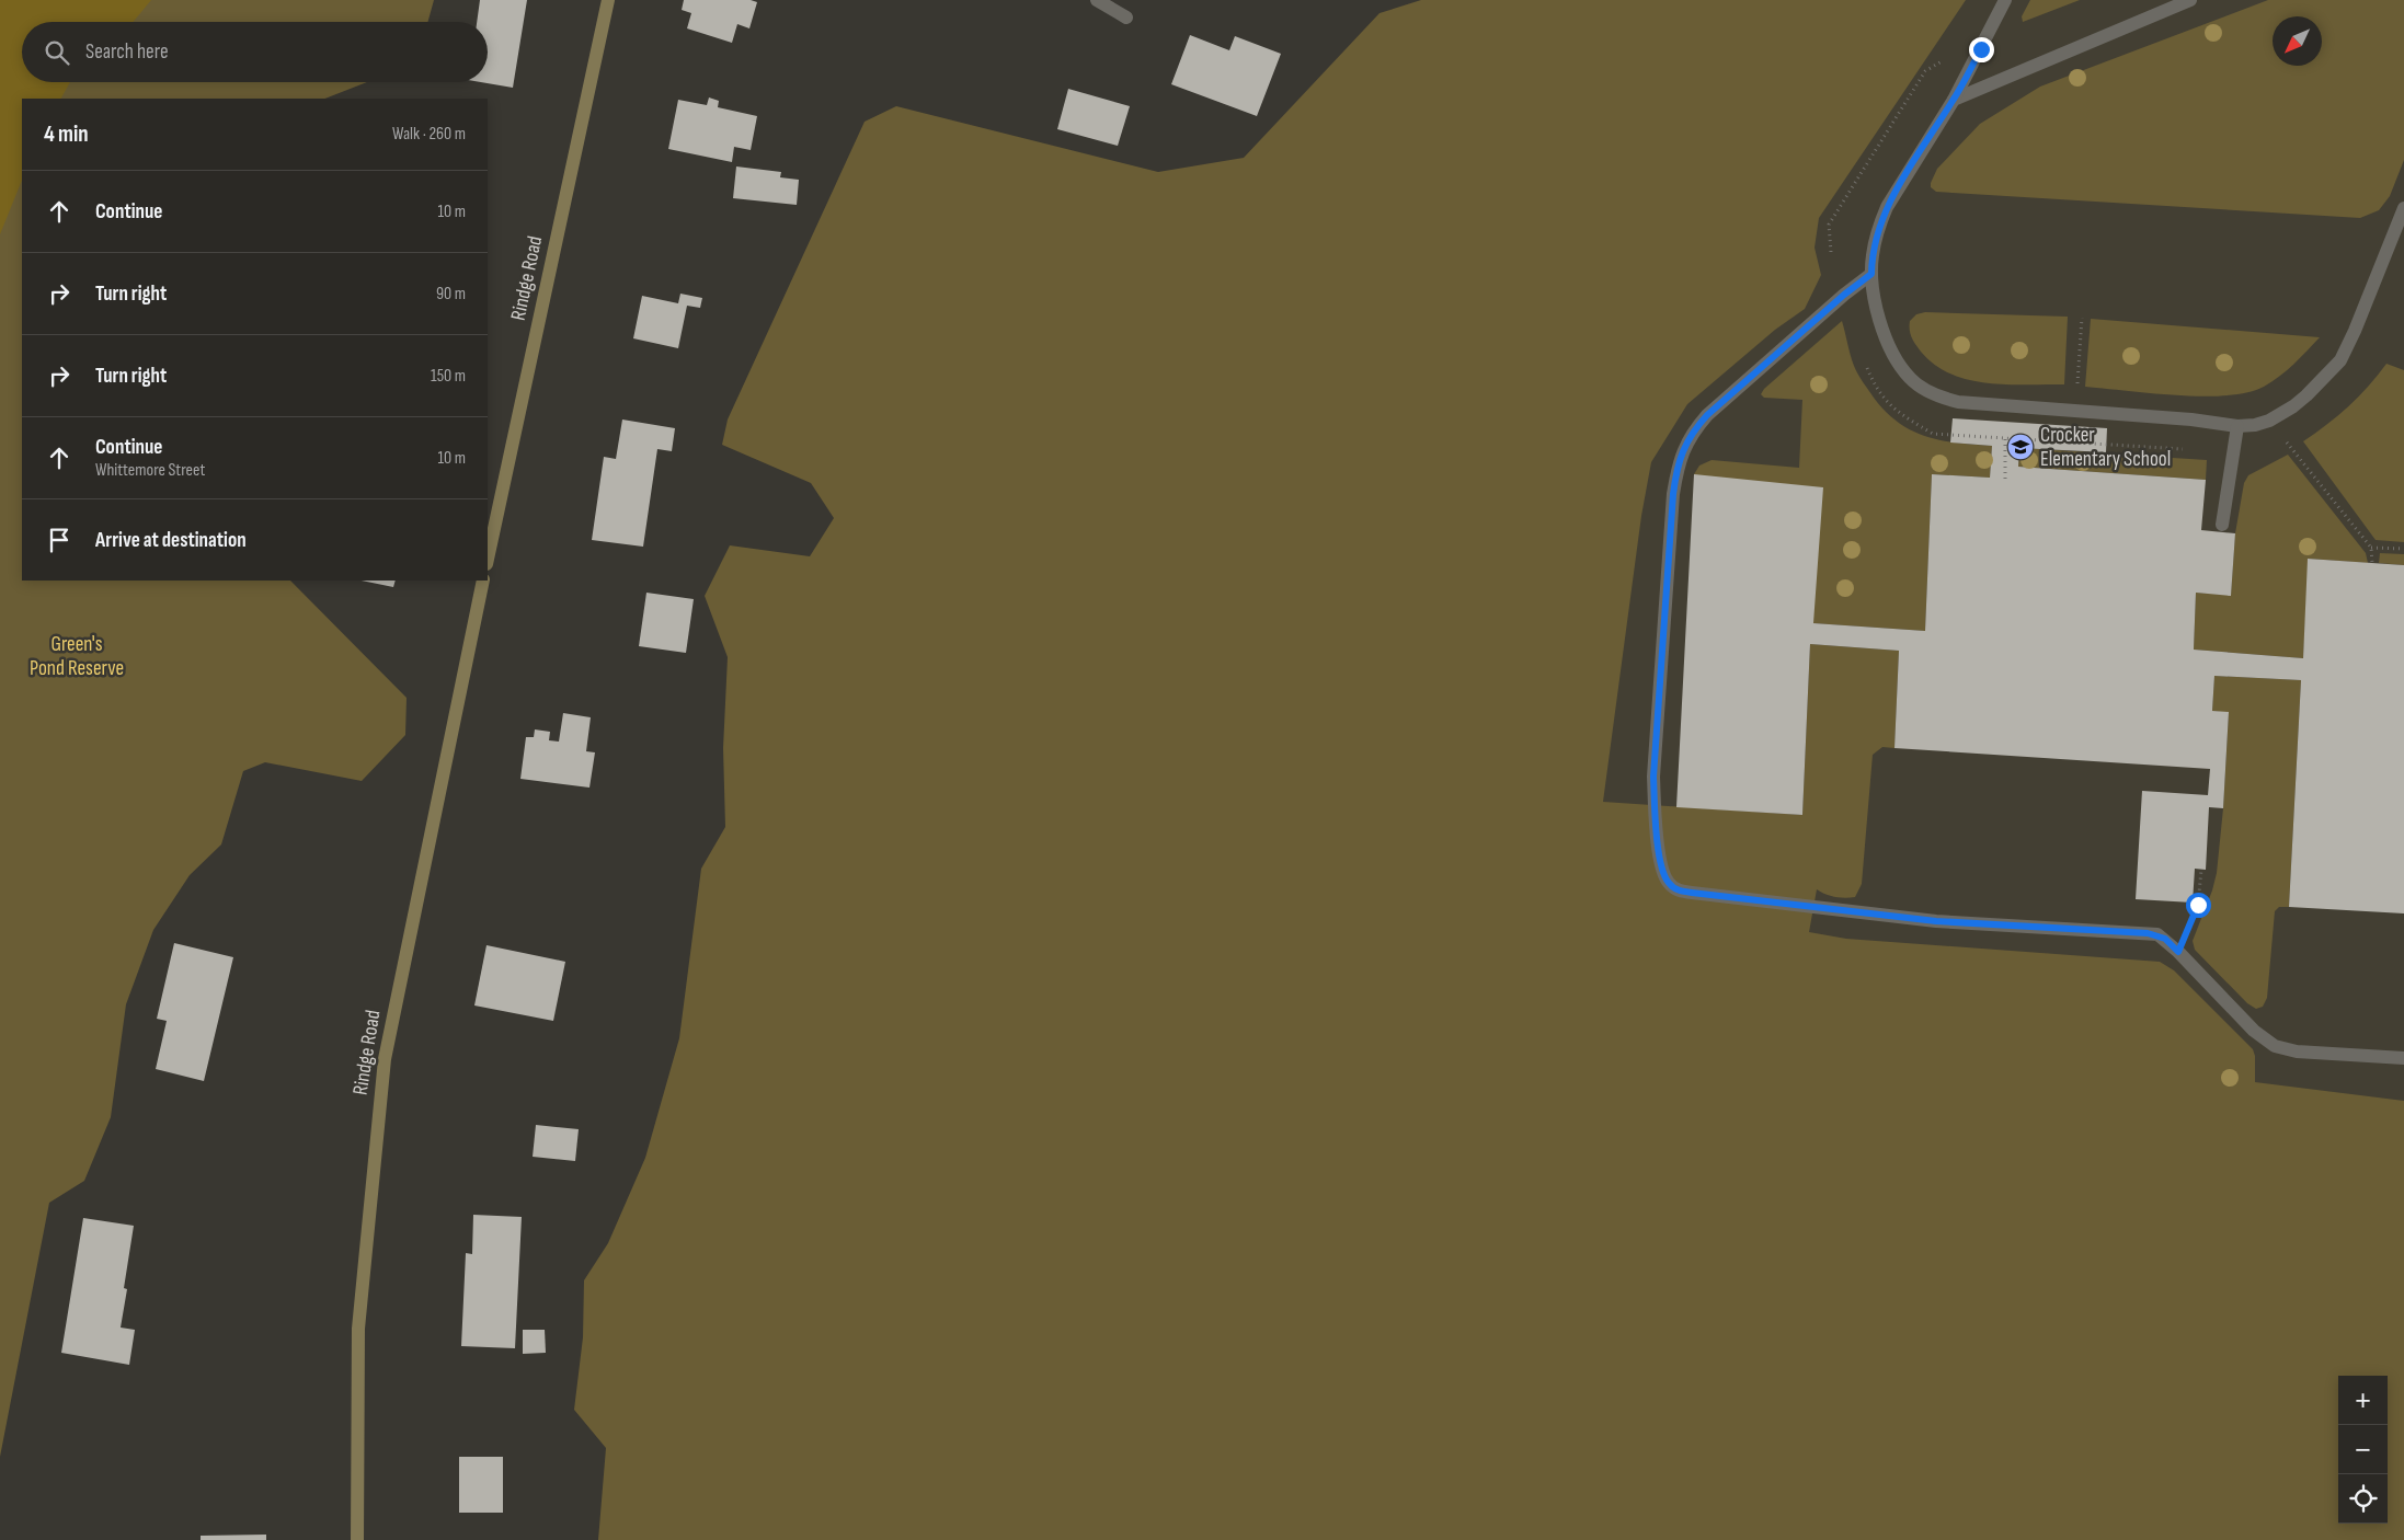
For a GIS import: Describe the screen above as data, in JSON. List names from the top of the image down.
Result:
{
  "streets": {
    "street": ["Rindge Road"]
  },
  "parks": ["Green's Pond Reserve"],
  "places": {
    "school or university": ["Crocker Elementary School"]
  },
  "north": "bottom left",
  "page": {
    "search": "Search here",
    "heading": ["4 min", "Walk · 260 m"],
    "list": [
      ["Continue", "10 m"],
      ["Turn right", "90 m"],
      ["Turn right", "150 m"],
      ["Continue", "Whittemore Street", "10 m"],
      "Arrive at destination"
    ],
    "map_buttons": ["+", "−"]
  }
}
